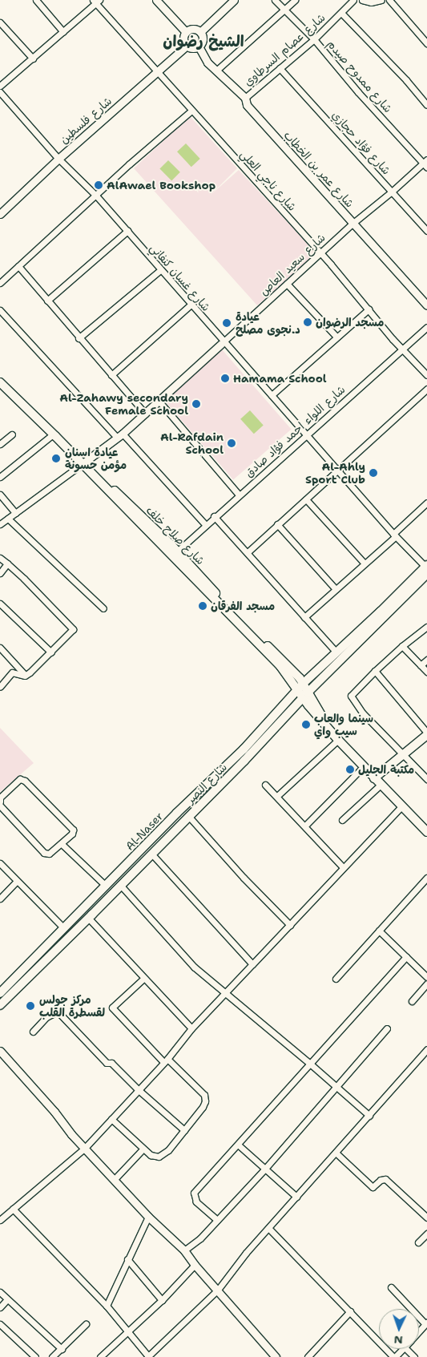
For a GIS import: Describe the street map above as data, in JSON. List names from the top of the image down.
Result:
{
  "streets": {
    "main road": ["شارع صلاح خلف", "شارع النصر", "Al-Naser"],
    "street": [
      "شارع عصام السرطاوي",
      "شارع ممدوح صيدم",
      "شارع فلسطين",
      "شارع فؤاد حجازي",
      "شارع عمر بن الخطاب",
      "شارع ناجي العلي",
      "شارع سعيد العاص",
      "شارع غسان كنفاني",
      "شارع اللواء احمد فؤاد صادق"
    ]
  },
  "crossings": [
    ["شارع عصام السرطاوي", "شارع ممدوح صيدم"],
    ["شارع عصام السرطاوي", "شارع فؤاد حجازي"],
    ["شارع عصام السرطاوي", "شارع عمر بن الخطاب"],
    ["شارع ممدوح صيدم", "شارع سعيد العاص"],
    ["شارع فلسطين", "شارع عمر بن الخطاب"],
    ["شارع فلسطين", "شارع ناجي العلي"],
    ["شارع فلسطين", "شارع غسان كنفاني"],
    ["شارع فؤاد حجازي", "شارع سعيد العاص"],
    ["شارع عمر بن الخطاب", "شارع سعيد العاص"],
    ["شارع ناجي العلي", "شارع سعيد العاص"],
    ["شارع ناجي العلي", "شارع اللواء احمد فؤاد صادق"],
    ["شارع سعيد العاص", "شارع غسان كنفاني"],
    ["شارع سعيد العاص", "شارع صلاح خلف"],
    ["شارع غسان كنفاني", "شارع اللواء احمد فؤاد صادق"],
    ["شارع غسان كنفاني", "شارع النصر"],
    ["شارع اللواء احمد فؤاد صادق", "شارع صلاح خلف"],
    ["شارع صلاح خلف", "شارع النصر"],
    ["شارع صلاح خلف", "Al-Naser"]
  ],
  "districts": ["الشيخ رضوان"],
  "places": [
    "AlAwael Bookshop",
    "مسجد الرضوان",
    "عيادة د.نجوى مصلح",
    "Hamama School",
    "Al-Zahawy secondary Female School",
    "Al-Rafdain School",
    "عيادة اسنان مؤمن حسونة",
    "Al-Ahly Sport Club",
    "مسجد الفرقان",
    "سينما والعاب سيب واي",
    "مكتبة الجليل",
    "مركز جولس لقسطرة القلب"
  ],
  "north": "bottom"
}
